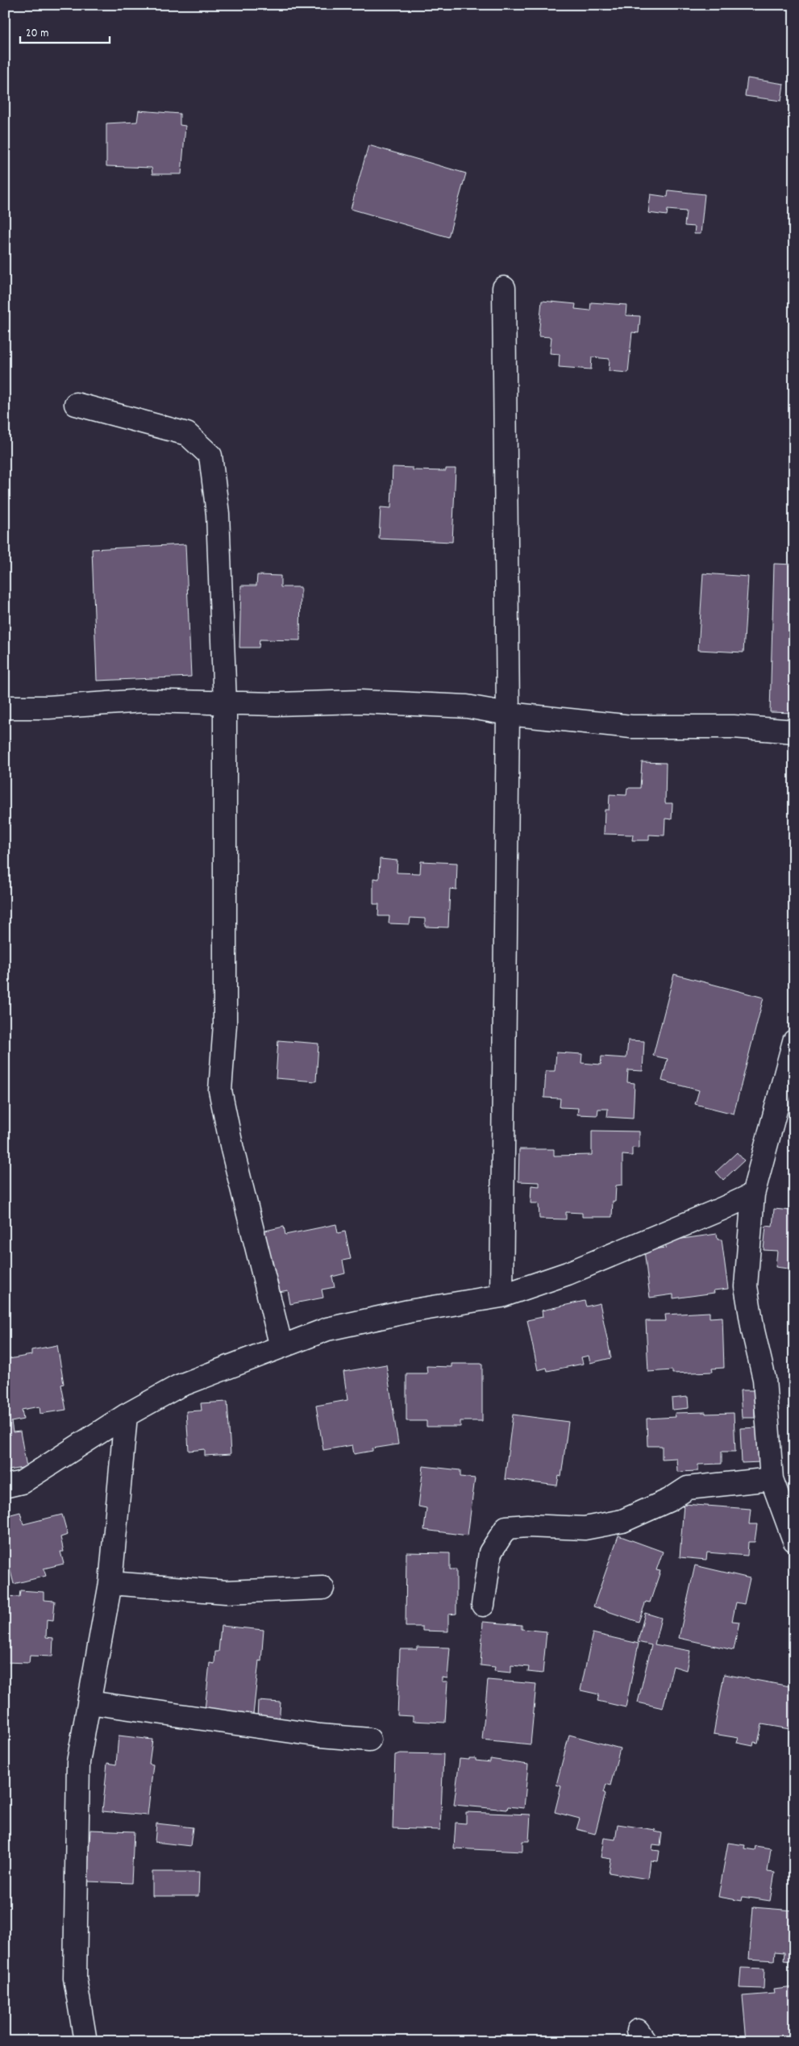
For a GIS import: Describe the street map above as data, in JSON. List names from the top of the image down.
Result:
{
  "scale_bar": "20 m"
}
